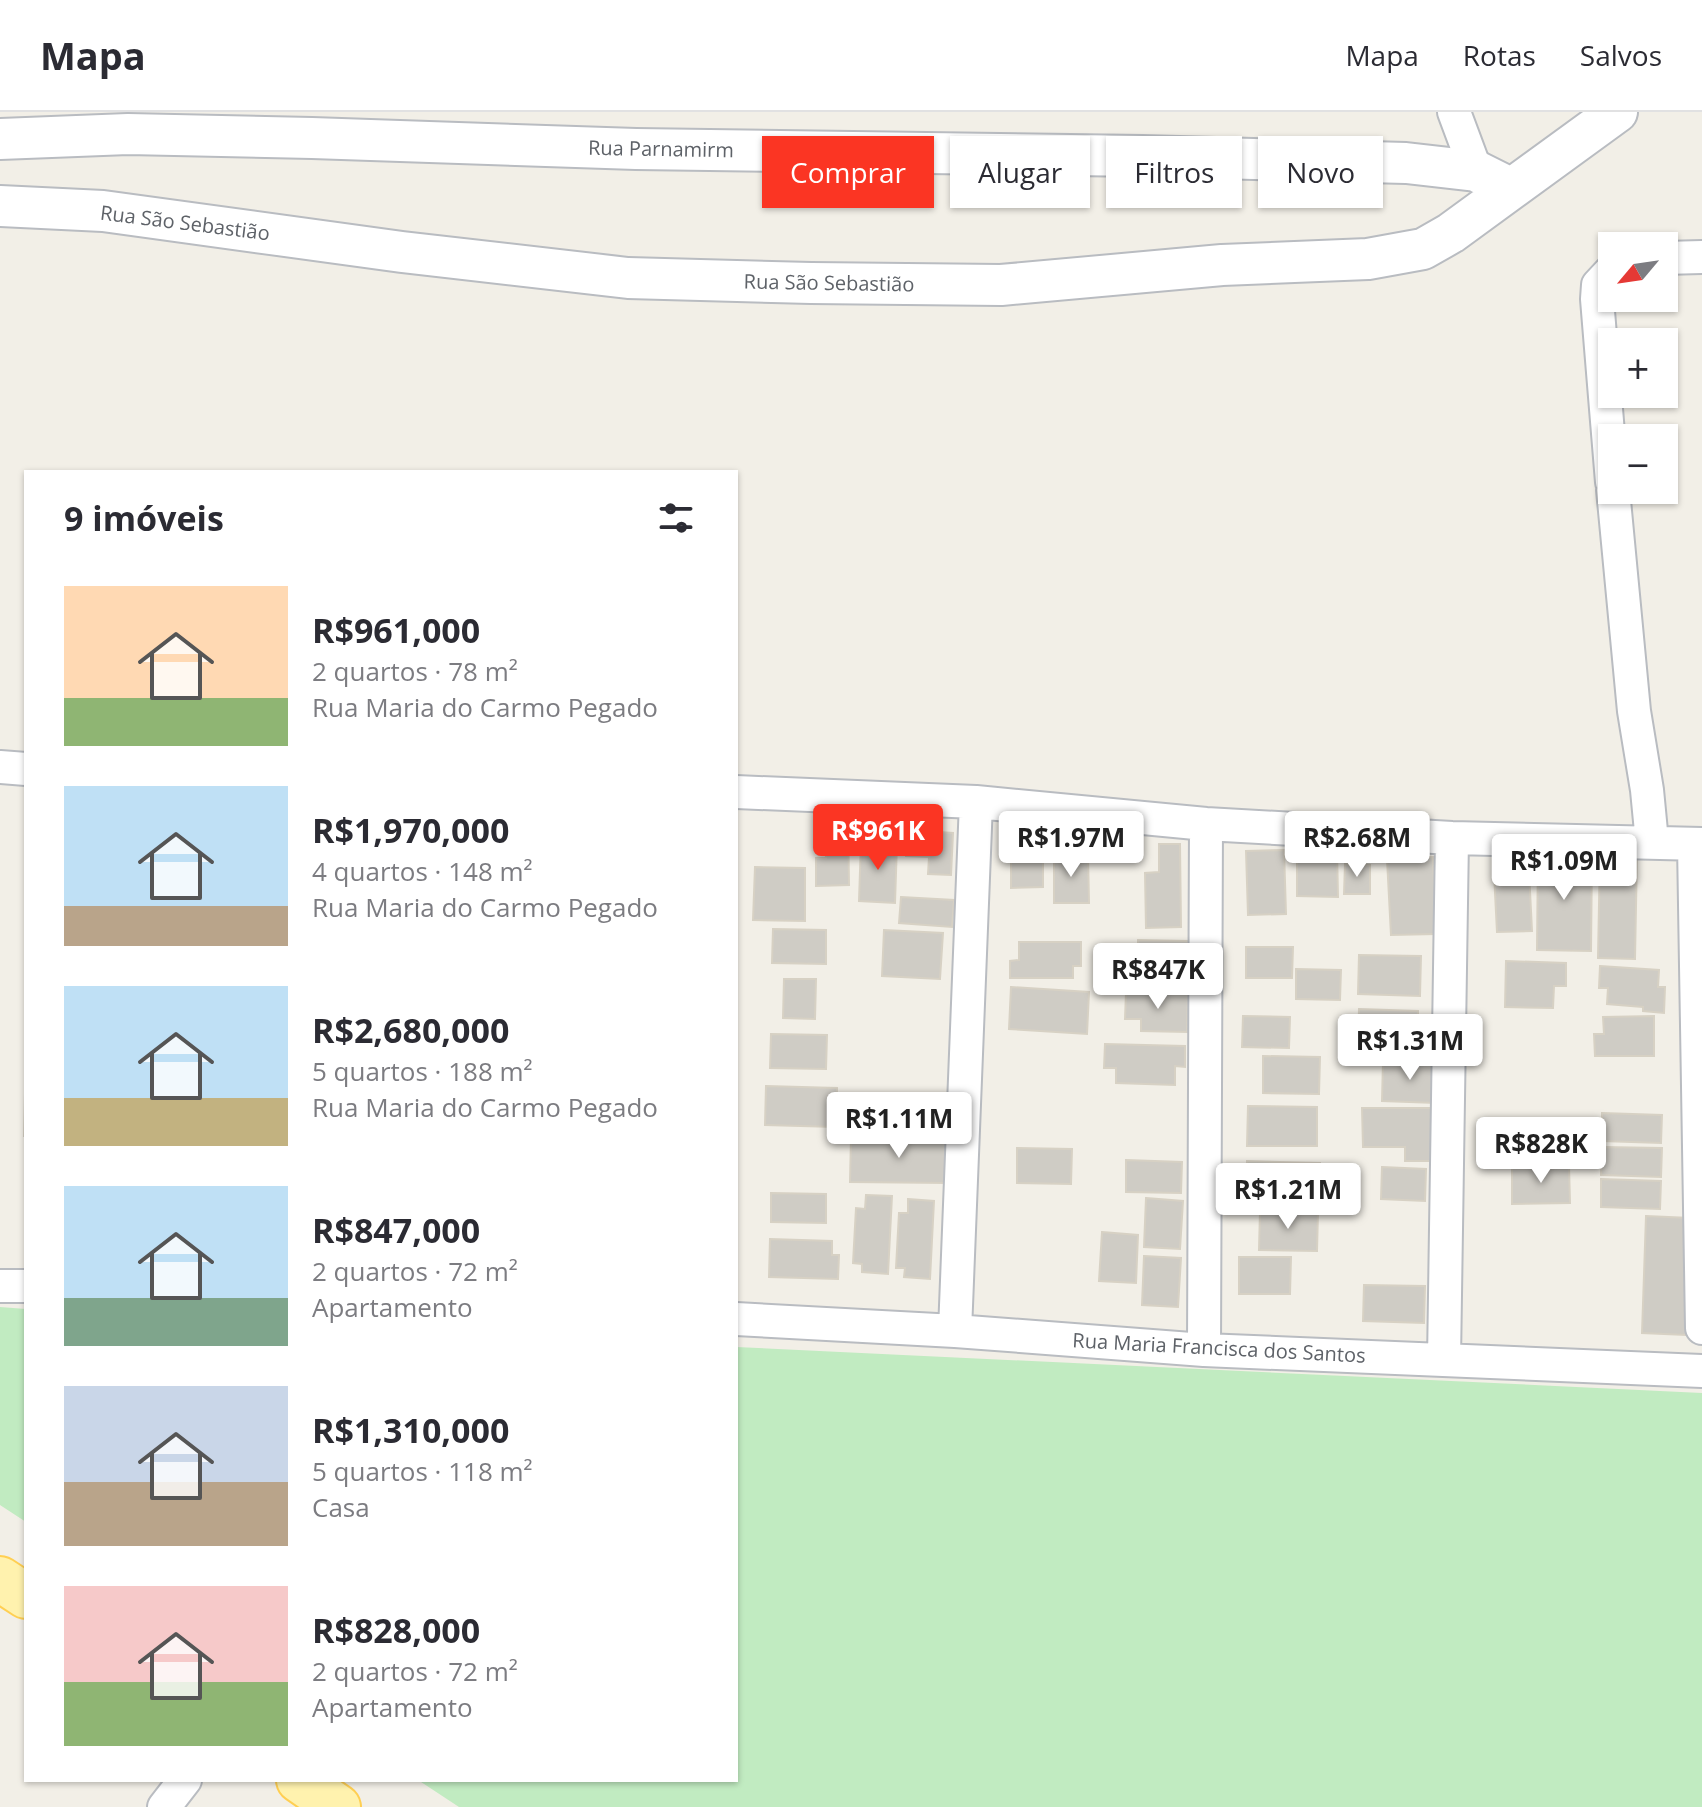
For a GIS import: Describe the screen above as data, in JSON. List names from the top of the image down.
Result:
{
  "streets": {
    "street": ["Rua Parnamirm", "Rua São Sebastião", "Rua Maria Francisca dos Santos"]
  },
  "crossings": [
    ["Rua Parnamirm", "Rua São Sebastião"]
  ],
  "north": "bottom left",
  "page": {
    "header": "Mapa",
    "nav": ["Mapa", "Rotas", "Salvos"],
    "chip": [
      "Comprar",
      "Alugar",
      "Filtros",
      "Novo"
    ],
    "map_buttons": ["+", "−"],
    "heading": "9 imóveis",
    "list": [
      {
        "name": "R$961,000",
        "note": "2 quartos · 78 m² · Rua Maria do Carmo Pegado"
      },
      {
        "name": "R$1,970,000",
        "note": "4 quartos · 148 m² · Rua Maria do Carmo Pegado"
      },
      {
        "name": "R$2,680,000",
        "note": "5 quartos · 188 m² · Rua Maria do Carmo Pegado"
      },
      {
        "name": "R$847,000",
        "note": "2 quartos · 72 m² · Apartamento"
      },
      {
        "name": "R$1,310,000",
        "note": "5 quartos · 118 m² · Casa"
      },
      {
        "name": "R$828,000",
        "note": "2 quartos · 72 m² · Apartamento"
      }
    ],
    "price": [
      "R$961K",
      "R$1.97M",
      "R$2.68M",
      "R$1.09M",
      "R$847K",
      "R$1.31M",
      "R$1.11M",
      "R$828K",
      "R$1.21M"
    ]
  }
}
